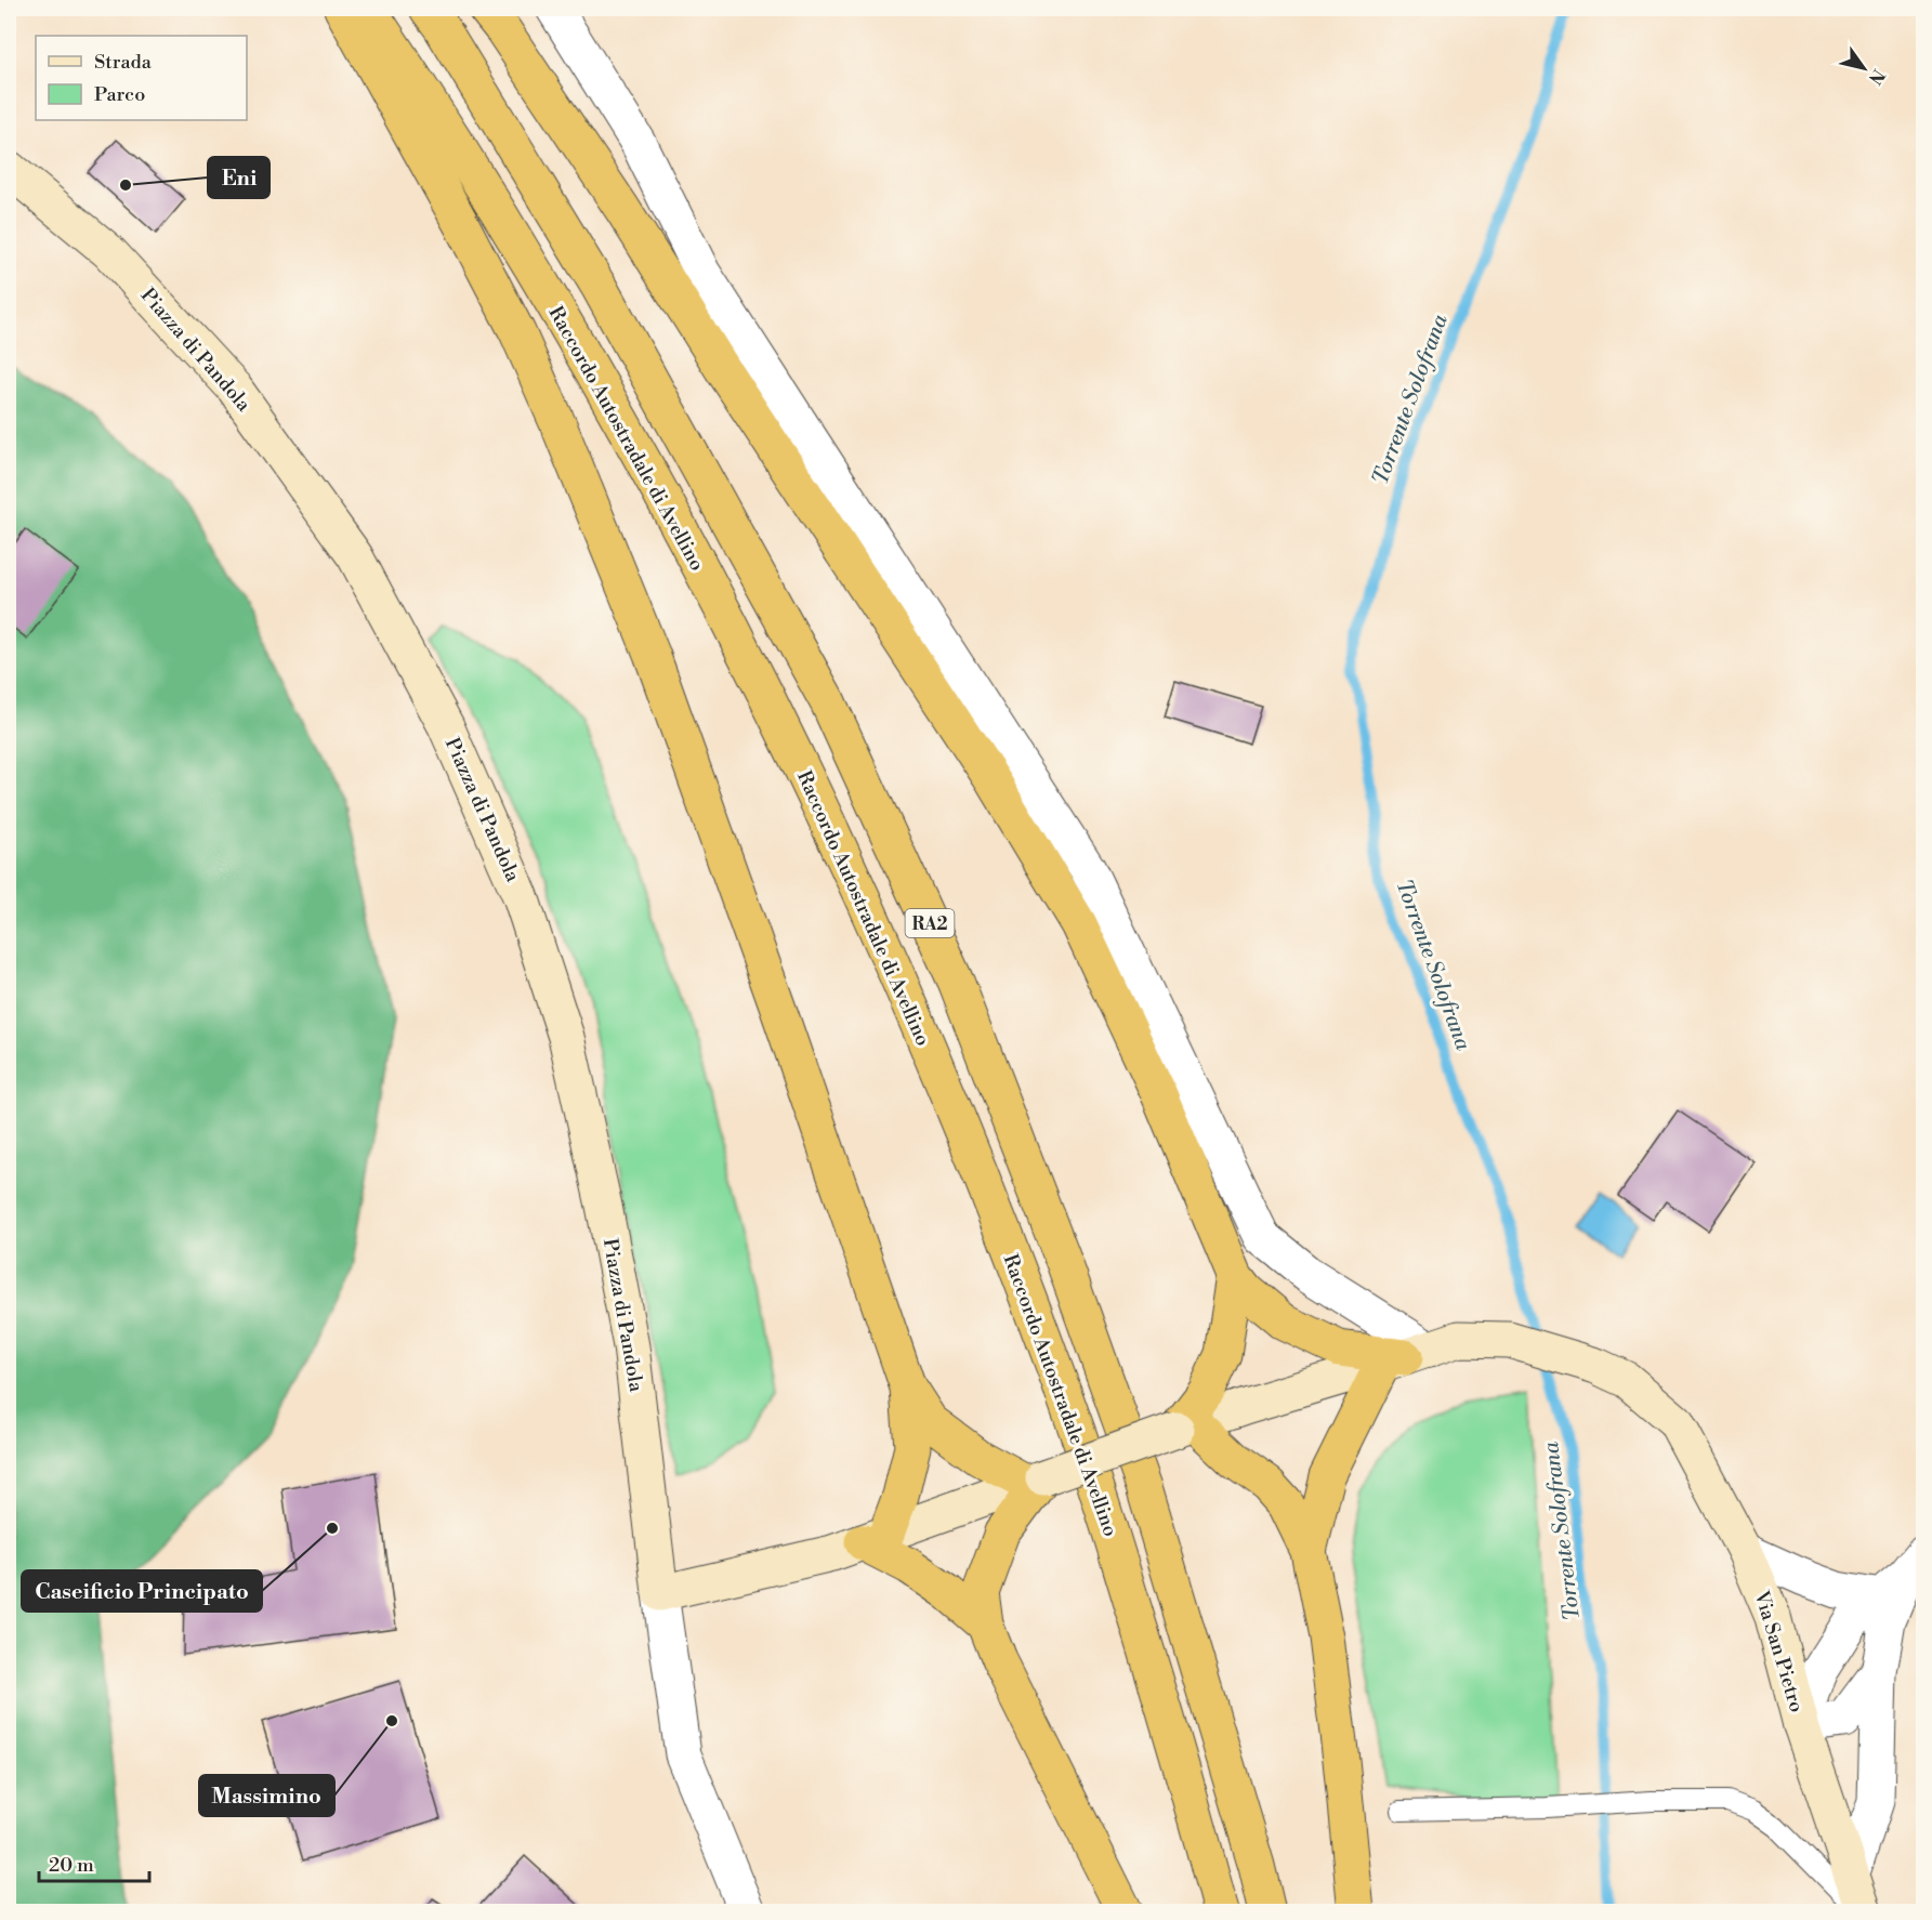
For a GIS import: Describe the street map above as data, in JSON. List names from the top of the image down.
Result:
{
  "streets": {
    "highway": ["Raccordo Autostradale di Avellino", "RA2"],
    "street": ["Piazza di Pandola", "Via San Pietro"]
  },
  "crossings": [
    ["Piazza di Pandola", "Via San Pietro"]
  ],
  "water": ["Torrente Solofrana"],
  "places": ["Eni", "Caseificio Principato", "Massimino"],
  "legend": ["Strada", "Parco"],
  "scale_bar": "20 m",
  "north": "bottom right"
}
